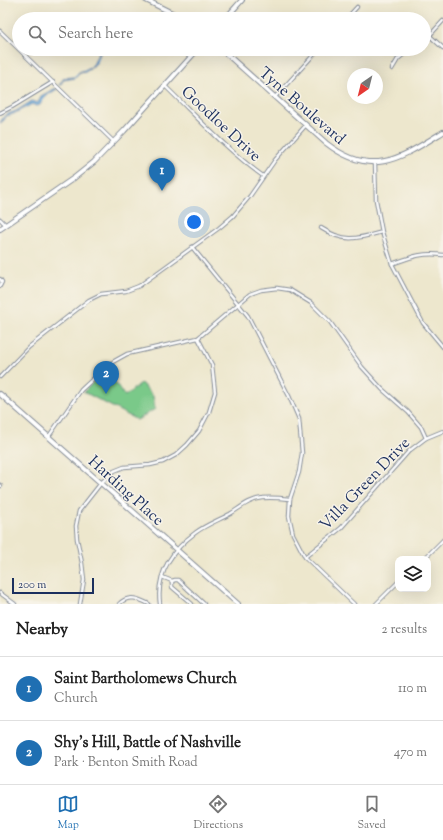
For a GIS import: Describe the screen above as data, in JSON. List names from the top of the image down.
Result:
{
  "streets": {
    "main road": ["Tyne Boulevard", "Harding Place"],
    "street": ["Goodloe Drive", "Villa Green Drive"]
  },
  "scale_bar": "200 m",
  "north": "bottom left",
  "page": {
    "search": "Search here",
    "pins": ["1", "2"],
    "scale": "200 m",
    "heading": ["Nearby", "2 results"],
    "list": [
      {
        "mark": "1",
        "name": "Saint Bartholomews Church",
        "note": "Church",
        "value": "110 m"
      },
      {
        "mark": "2",
        "name": "Shy's Hill, Battle of Nashville",
        "note": "Park · Benton Smith Road",
        "value": "470 m"
      }
    ],
    "nav": ["Map", "Directions", "Saved"]
  }
}
